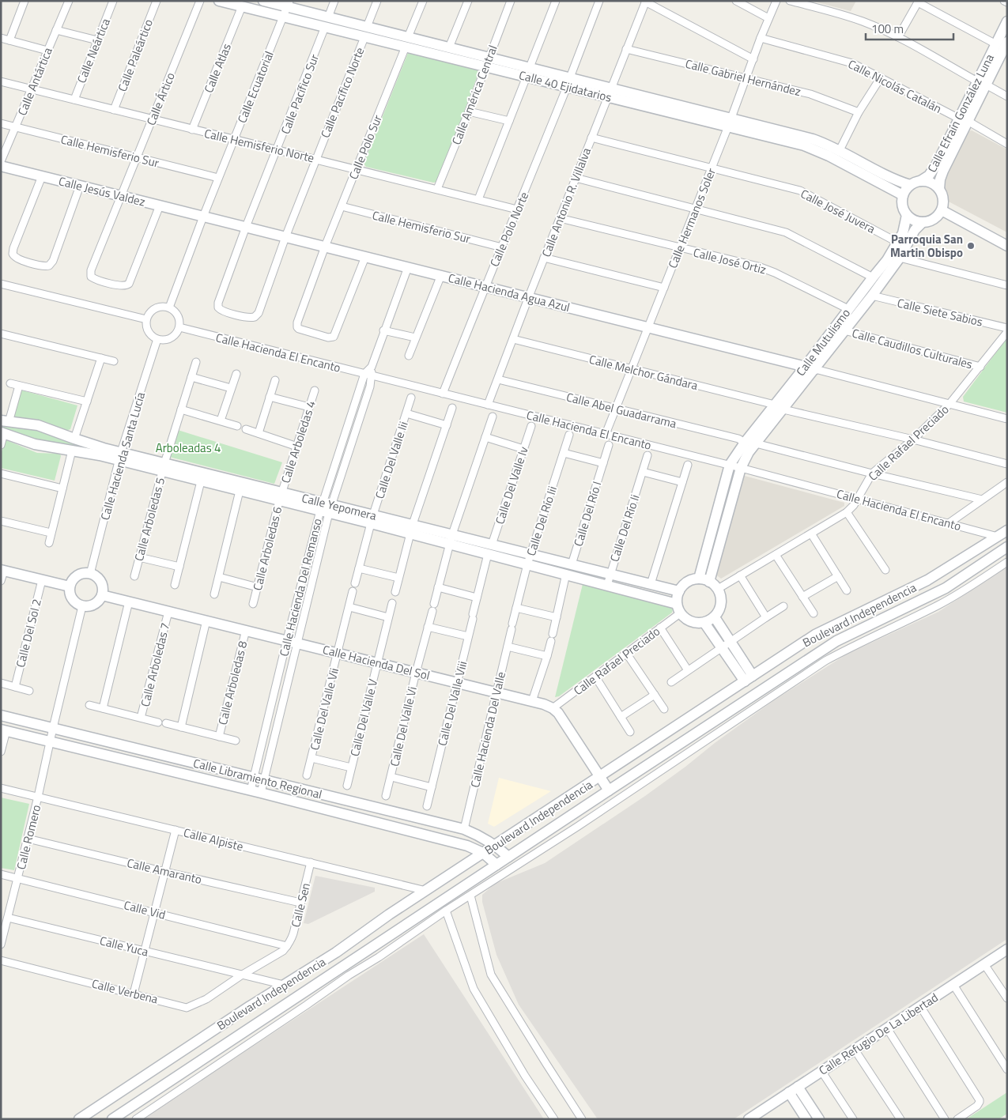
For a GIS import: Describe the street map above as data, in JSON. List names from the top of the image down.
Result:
{
  "streets": {
    "street": [
      "Calle Neártica",
      "Calle Paleártico",
      "Calle Atlas",
      "Calle Gabriel Hernández",
      "Calle Antártica",
      "Calle 40 Ejidatarios",
      "Calle Nicolás Catalán",
      "Calle Ecuatorial",
      "Calle Pacífico Norte",
      "Calle Pacífico Sur",
      "Calle América Central",
      "Calle Ártico",
      "Calle Efraín González Luna",
      "Calle Hemisferio Norte",
      "Calle Polo Sur",
      "Calle Hemisferio Sur",
      "Calle Jesús Valdez",
      "Calle Antonio R. Villalva",
      "Calle José Juvera",
      "Calle Hermanos Soler",
      "Calle Polo Norte",
      "Calle José Ortiz",
      "Calle Hacienda Agua Azul",
      "Calle Siete Sabios",
      "Calle Mutulismo",
      "Calle Caudillos Culturales",
      "Calle Hacienda El Encanto",
      "Calle Melchor Gándara",
      "Calle Abel Guadarrama",
      "Calle Arboledas 4",
      "Calle Rafael Preciado",
      "Calle Hacienda Santa Lucía",
      "Calle Del Valle Iii",
      "Calle Del Valle Iv",
      "Calle Yepomera",
      "Calle Del Río I",
      "Calle Arboledas 5",
      "Calle Del Río Iii",
      "Calle Del Río Ii",
      "Calle Arboledas 6",
      "Calle Hacienda Del Remanso",
      "Boulevard Independencia",
      "Calle Del Sol 2",
      "Calle Hacienda Del Sol",
      "Calle Arboledas 7",
      "Calle Arboledas 8",
      "Calle Del Valle Viii",
      "Calle Del Valle Vii",
      "Calle Del Valle V",
      "Calle Del Valle Vi",
      "Calle Hacienda Del Valle",
      "Calle Libramiento Regional",
      "Calle Romero",
      "Calle Alpiste",
      "Calle Amaranto",
      "Calle Sen",
      "Calle Vid",
      "Calle Yuca",
      "Calle Verbena",
      "Calle Refugio De La Libertad"
    ]
  },
  "crossings": [
    ["Calle Neártica", "Calle Hemisferio Norte"],
    ["Calle Paleártico", "Calle Hemisferio Norte"],
    ["Calle Atlas", "Calle 40 Ejidatarios"],
    ["Calle Atlas", "Calle Hemisferio Norte"],
    ["Calle Gabriel Hernández", "Calle Antonio R. Villalva"],
    ["Calle Gabriel Hernández", "Calle Hermanos Soler"],
    ["Calle Antártica", "Calle Hemisferio Norte"],
    ["Calle Antártica", "Calle Hemisferio Sur"],
    ["Calle 40 Ejidatarios", "Calle Ecuatorial"],
    ["Calle 40 Ejidatarios", "Calle Pacífico Norte"],
    ["Calle 40 Ejidatarios", "Calle Pacífico Sur"],
    ["Calle 40 Ejidatarios", "Calle América Central"],
    ["Calle 40 Ejidatarios", "Calle Efraín González Luna"],
    ["Calle 40 Ejidatarios", "Calle Polo Sur"],
    ["Calle 40 Ejidatarios", "Calle Antonio R. Villalva"],
    ["Calle 40 Ejidatarios", "Calle Hermanos Soler"],
    ["Calle 40 Ejidatarios", "Calle Polo Norte"],
    ["Calle 40 Ejidatarios", "Calle Mutulismo"],
    ["Calle Nicolás Catalán", "Calle Efraín González Luna"],
    ["Calle Nicolás Catalán", "Calle Hermanos Soler"],
    ["Calle Ecuatorial", "Calle Hemisferio Norte"],
    ["Calle Ecuatorial", "Calle Hemisferio Sur"],
    ["Calle Ecuatorial", "Calle Jesús Valdez"],
    ["Calle Ecuatorial", "Calle Hacienda Agua Azul"],
    ["Calle Pacífico Norte", "Calle Pacífico Sur"],
    ["Calle Pacífico Norte", "Calle Hemisferio Norte"],
    ["Calle Pacífico Norte", "Calle Hacienda Agua Azul"],
    ["Calle Pacífico Sur", "Calle Hemisferio Norte"],
    ["Calle Pacífico Sur", "Calle Hacienda Agua Azul"],
    ["Calle América Central", "Calle Hemisferio Norte"],
    ["Calle Ártico", "Calle Hemisferio Norte"],
    ["Calle Ártico", "Calle Hemisferio Sur"],
    ["Calle Ártico", "Calle Jesús Valdez"],
    ["Calle Efraín González Luna", "Calle Mutulismo"],
    ["Calle Hemisferio Norte", "Calle Polo Sur"],
    ["Calle Hemisferio Norte", "Calle Polo Norte"],
    ["Calle Polo Sur", "Calle Hemisferio Sur"],
    ["Calle Polo Sur", "Calle Hacienda Agua Azul"],
    ["Calle Hemisferio Sur", "Calle Polo Norte"],
    ["Calle Jesús Valdez", "Calle Hacienda Agua Azul"],
    ["Calle Antonio R. Villalva", "Calle José Juvera"],
    ["Calle Antonio R. Villalva", "Calle José Ortiz"],
    ["Calle Antonio R. Villalva", "Calle Hacienda Agua Azul"],
    ["Calle Antonio R. Villalva", "Calle Hacienda El Encanto"],
    ["Calle Antonio R. Villalva", "Calle Melchor Gándara"],
    ["Calle Antonio R. Villalva", "Calle Abel Guadarrama"],
    ["Calle José Juvera", "Calle Hermanos Soler"],
    ["Calle José Juvera", "Calle Mutulismo"],
    ["Calle Hermanos Soler", "Calle José Ortiz"],
    ["Calle Hermanos Soler", "Calle Hacienda Agua Azul"],
    ["Calle Hermanos Soler", "Calle Hacienda El Encanto"],
    ["Calle Hermanos Soler", "Calle Melchor Gándara"],
    ["Calle Hermanos Soler", "Calle Abel Guadarrama"],
    ["Calle Polo Norte", "Calle Hacienda Agua Azul"],
    ["Calle Polo Norte", "Calle Hacienda El Encanto"],
    ["Calle José Ortiz", "Calle Mutulismo"],
    ["Calle Hacienda Agua Azul", "Calle Mutulismo"],
    ["Calle Hacienda Agua Azul", "Calle Hacienda Del Remanso"],
    ["Calle Siete Sabios", "Calle Mutulismo"],
    ["Calle Mutulismo", "Calle Caudillos Culturales"],
    ["Calle Mutulismo", "Calle Hacienda El Encanto"],
    ["Calle Mutulismo", "Calle Melchor Gándara"],
    ["Calle Mutulismo", "Calle Abel Guadarrama"],
    ["Calle Mutulismo", "Calle Rafael Preciado"],
    ["Calle Mutulismo", "Calle Yepomera"],
    ["Calle Caudillos Culturales", "Calle Rafael Preciado"],
    ["Calle Hacienda El Encanto", "Calle Rafael Preciado"],
    ["Calle Hacienda El Encanto", "Calle Hacienda Santa Lucía"],
    ["Calle Hacienda El Encanto", "Calle Hacienda Del Remanso"],
    ["Calle Hacienda El Encanto", "Boulevard Independencia"],
    ["Calle Melchor Gándara", "Calle Rafael Preciado"],
    ["Calle Arboledas 4", "Calle Yepomera"],
    ["Calle Arboledas 4", "Calle Arboledas 6"],
    ["Calle Rafael Preciado", "Calle Yepomera"],
    ["Calle Rafael Preciado", "Calle Hacienda Del Sol"],
    ["Calle Hacienda Santa Lucía", "Calle Yepomera"],
    ["Calle Hacienda Santa Lucía", "Calle Hacienda Del Sol"],
    ["Calle Del Valle Iii", "Calle Yepomera"],
    ["Calle Del Valle Iv", "Calle Yepomera"],
    ["Calle Del Valle Iv", "Calle Del Valle Viii"],
    ["Calle Yepomera", "Calle Del Río I"],
    ["Calle Yepomera", "Calle Arboledas 5"],
    ["Calle Yepomera", "Calle Del Río Iii"],
    ["Calle Yepomera", "Calle Del Río Ii"],
    ["Calle Yepomera", "Calle Arboledas 6"],
    ["Calle Yepomera", "Calle Hacienda Del Remanso"],
    ["Calle Del Río Iii", "Calle Hacienda Del Valle"],
    ["Calle Hacienda Del Remanso", "Calle Hacienda Del Sol"],
    ["Calle Hacienda Del Remanso", "Calle Libramiento Regional"],
    ["Boulevard Independencia", "Calle Libramiento Regional"],
    ["Boulevard Independencia", "Calle Alpiste"],
    ["Boulevard Independencia", "Calle Yuca"],
    ["Calle Hacienda Del Sol", "Calle Arboledas 7"],
    ["Calle Hacienda Del Sol", "Calle Arboledas 8"],
    ["Calle Hacienda Del Sol", "Calle Del Valle Viii"],
    ["Calle Hacienda Del Sol", "Calle Del Valle Vii"],
    ["Calle Hacienda Del Sol", "Calle Del Valle V"],
    ["Calle Hacienda Del Sol", "Calle Del Valle Vi"],
    ["Calle Hacienda Del Sol", "Calle Hacienda Del Valle"],
    ["Calle Del Valle Vii", "Calle Del Valle V"],
    ["Calle Hacienda Del Valle", "Calle Libramiento Regional"],
    ["Calle Libramiento Regional", "Calle Romero"],
    ["Calle Romero", "Calle Alpiste"],
    ["Calle Romero", "Calle Amaranto"],
    ["Calle Romero", "Calle Vid"],
    ["Calle Romero", "Calle Yuca"],
    ["Calle Alpiste", "Calle Sen"],
    ["Calle Amaranto", "Calle Sen"],
    ["Calle Sen", "Calle Vid"],
    ["Calle Sen", "Calle Verbena"],
    ["Calle Vid", "Calle Verbena"],
    ["Calle Yuca", "Calle Verbena"]
  ],
  "parks": ["Arboleadas 4"],
  "places": ["Parroquia San Martin Obispo"],
  "scale_bar": "100 m"
}
